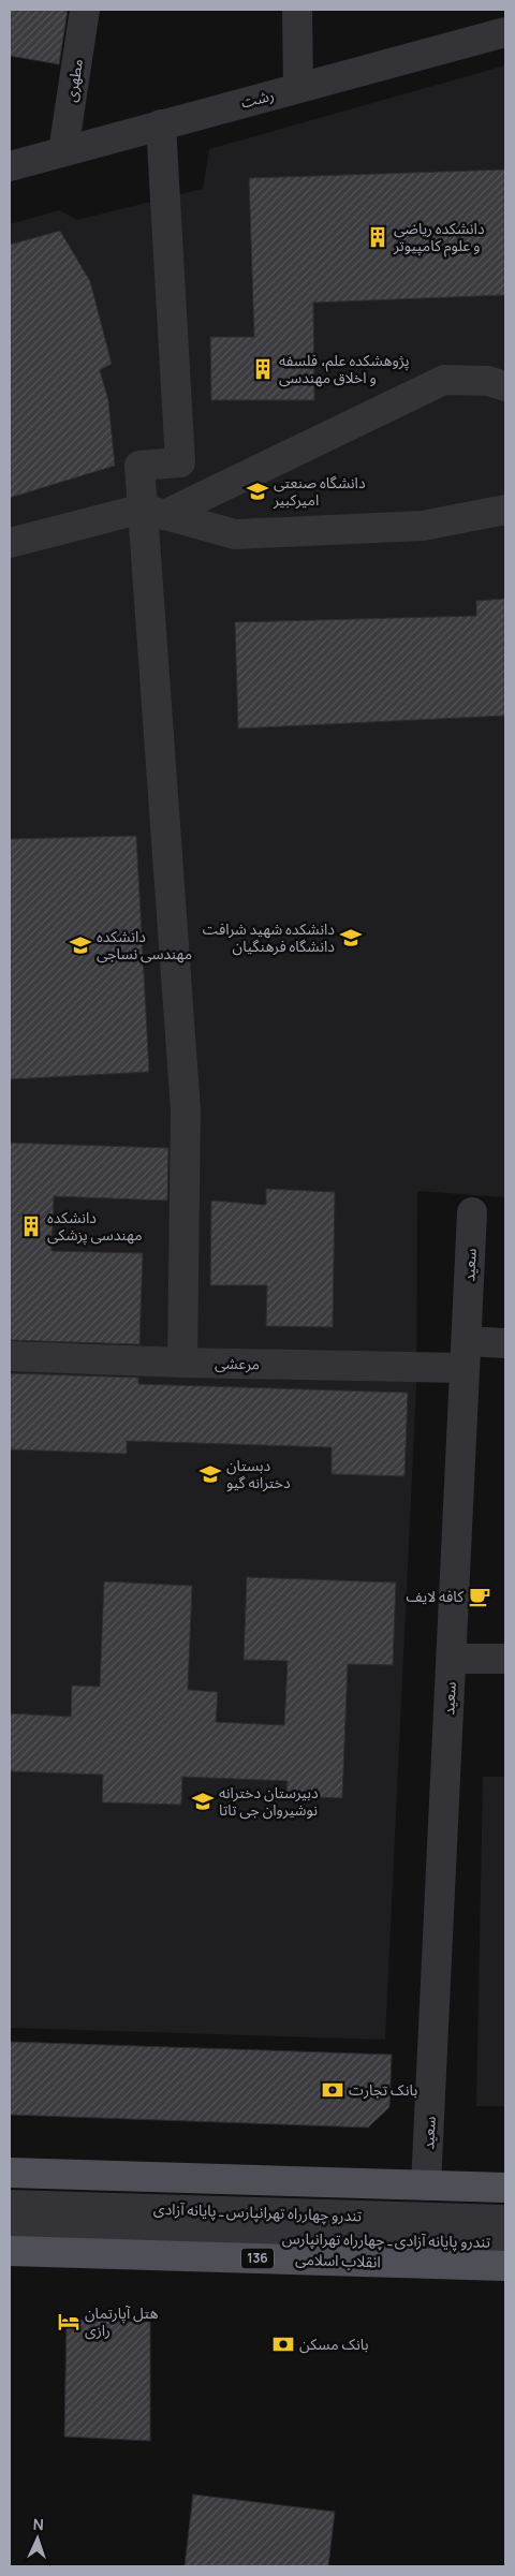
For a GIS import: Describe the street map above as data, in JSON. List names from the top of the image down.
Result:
{
  "streets": {
    "main road": ["136", "انقلاب اسلامی"],
    "street": [
      "مطهری",
      "رشت",
      "سعید",
      "مرعشی",
      "تندرو چهارراه تهرانپارس ـ پایانه آزادی",
      "تندرو پایانه آزادی ـ چهارراه تهرانپارس"
    ]
  },
  "crossings": [
    ["مطهری", "رشت"],
    ["سعید", "مرعشی"]
  ],
  "places": {
    "building": ["دانشکده ریاضی و علوم کامپیوتر", "پژوهشکده علم، فلسفه و اخلاق مهندسی", "دانشکده مهندسی پزشکی"],
    "school or university": [
      "دانشگاه صنعتی امیرکبیر",
      "دانشکده شهید شرافت دانشگاه فرهنگیان",
      "دانشکده مهندسی نساجی",
      "دبستان دخترانه گیو",
      "دبیرستان دخترانه نوشیروان جی تاتا"
    ],
    "cafe": ["کافه لایف"],
    "bank": ["بانک تجارت", "بانک مسکن"],
    "hotel": ["هتل آپارتمان رازی"]
  },
  "north": "top"
}
